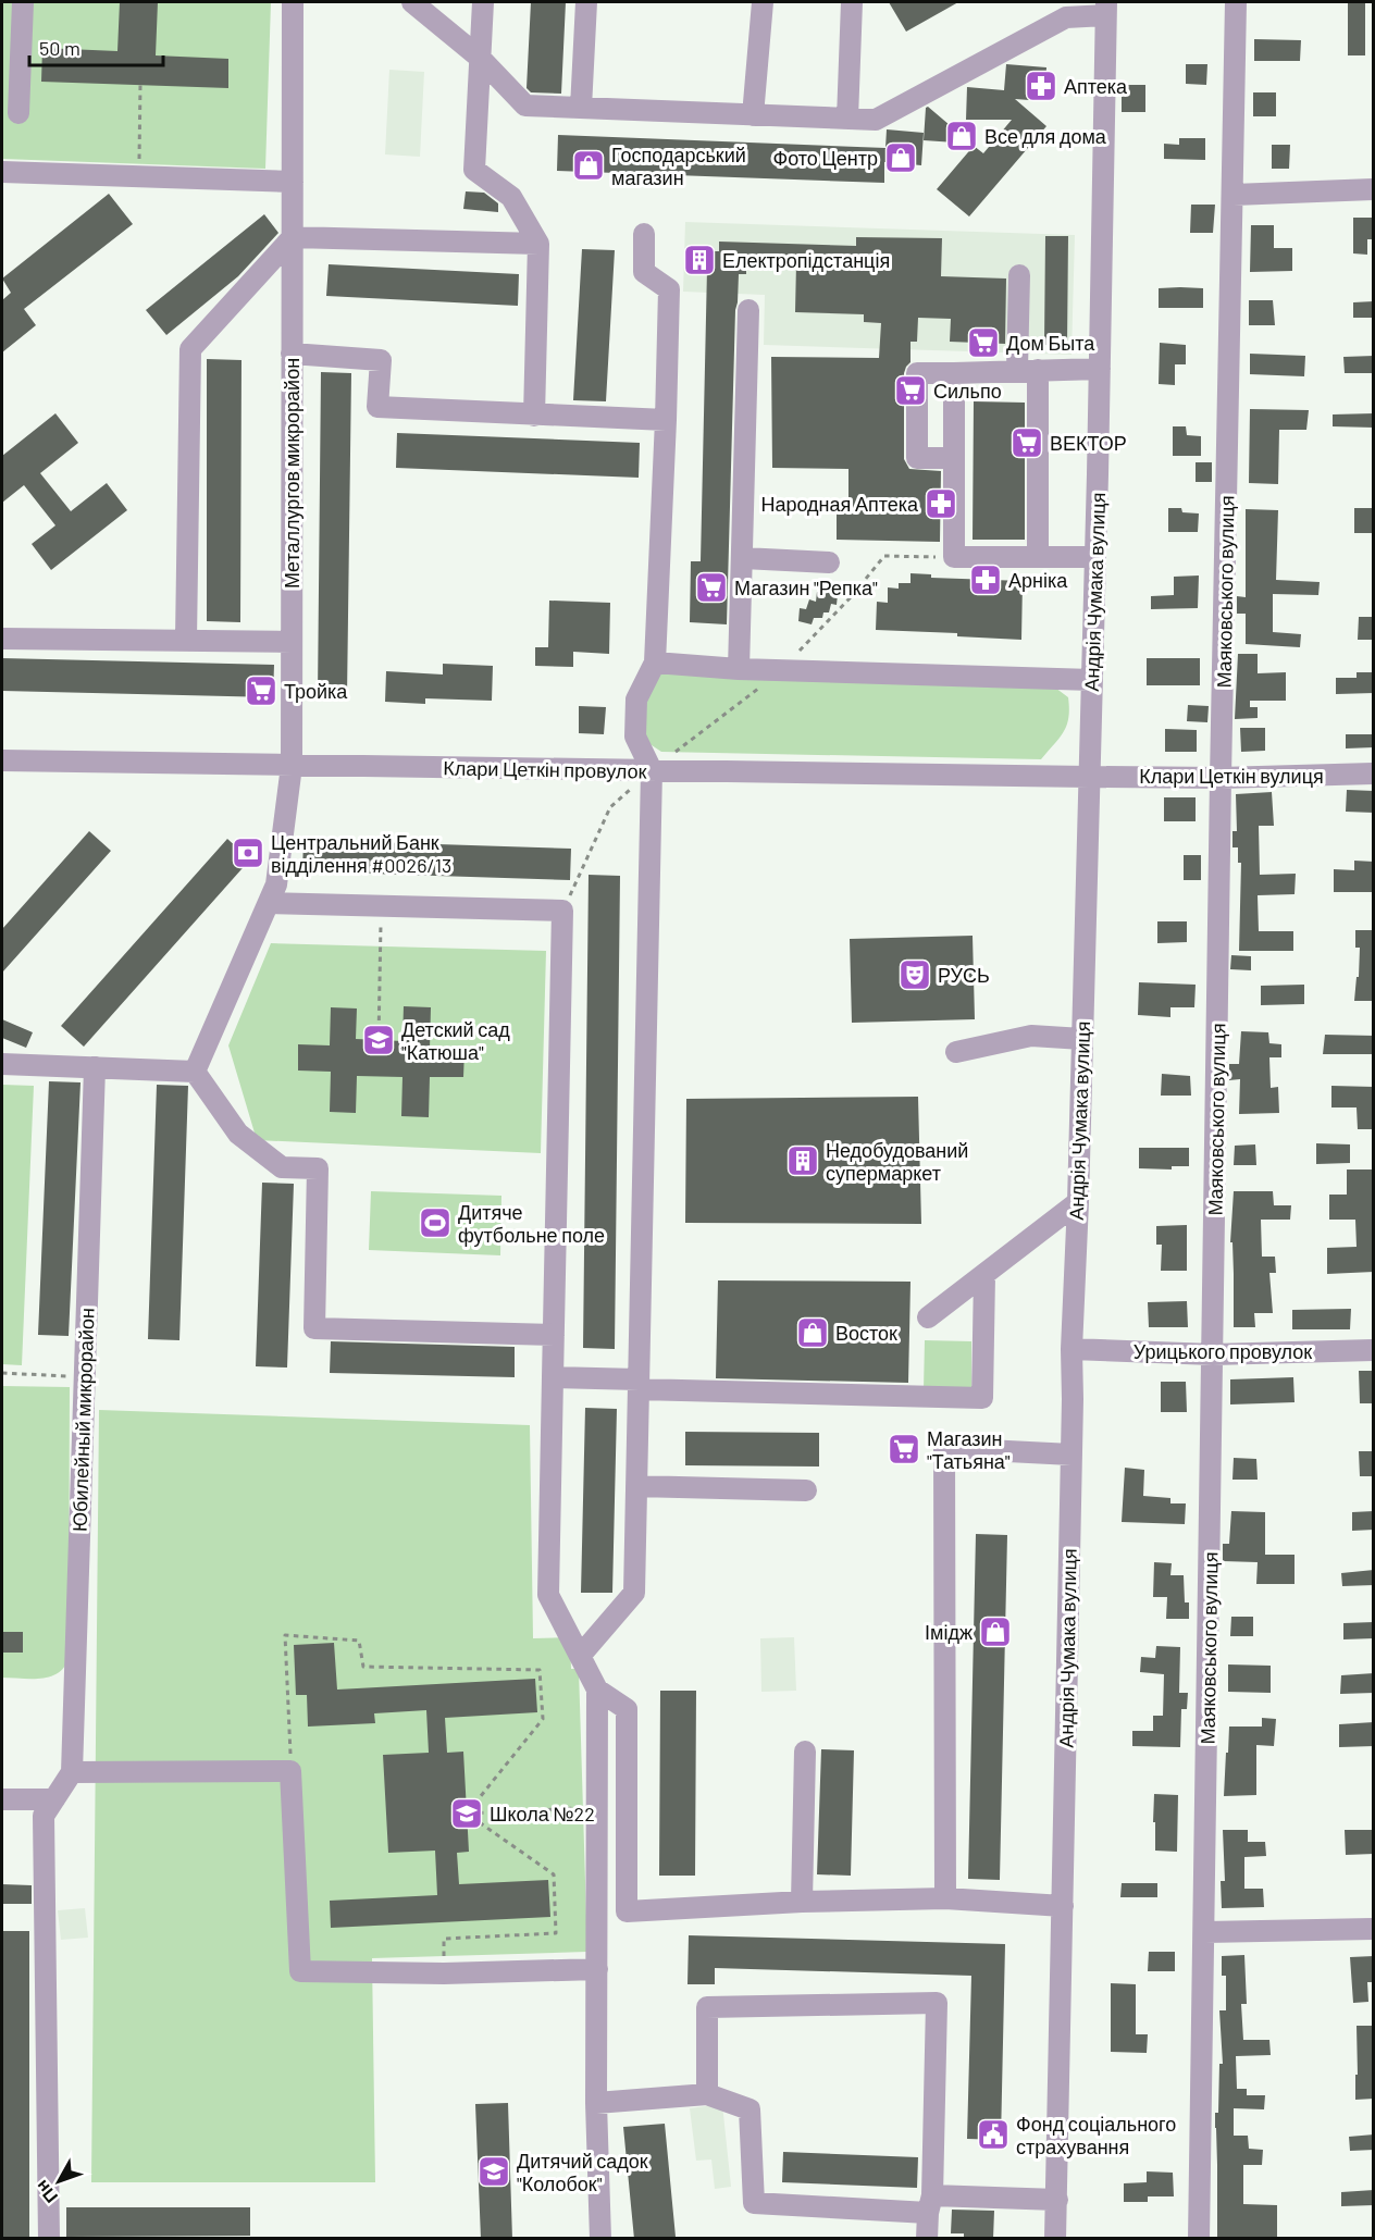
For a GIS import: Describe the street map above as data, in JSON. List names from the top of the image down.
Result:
{
  "streets": {
    "street": [
      "Металлургов микрорайон",
      "Андрія Чумака вулиця",
      "Маяковського вулиця",
      "Клари Цеткін провулок",
      "Клари Цеткін вулиця",
      "Урицького провулок",
      "Юбилейный микрорайон"
    ]
  },
  "crossings": [
    ["Металлургов микрорайон", "Клари Цеткін провулок"],
    ["Андрія Чумака вулиця", "Клари Цеткін провулок"],
    ["Андрія Чумака вулиця", "Клари Цеткін вулиця"],
    ["Андрія Чумака вулиця", "Урицького провулок"],
    ["Маяковського вулиця", "Клари Цеткін вулиця"],
    ["Маяковського вулиця", "Урицького провулок"],
    ["Клари Цеткін провулок", "Клари Цеткін вулиця"]
  ],
  "places": {
    "pharmacy": ["Аптека", "Народная Аптека", "Арніка"],
    "shop": [
      "Все для дома",
      "Фото Центр",
      "Господарський магазин",
      "Восток",
      "Імідж"
    ],
    "building": ["Електропідстанція", "Недобудований супермаркет"],
    "supermarket": [
      "Дом Быта",
      "Сильпо",
      "ВЕКТОР",
      "Магазин \"Репка\"",
      "Тройка",
      "Магазин \"Татьяна\""
    ],
    "bank": ["Центральний Банк відділення #0026/13"],
    "theatre": ["РУСЬ"],
    "school or university": ["Детский сад \"Катюша\"", "Школа №22", "Дитячий садок \"Колобок\""],
    "sports": ["Дитяче футбольне поле"],
    "public building": ["Фонд соціального страхування"]
  },
  "scale_bar": "50 m",
  "north": "bottom left"
}
